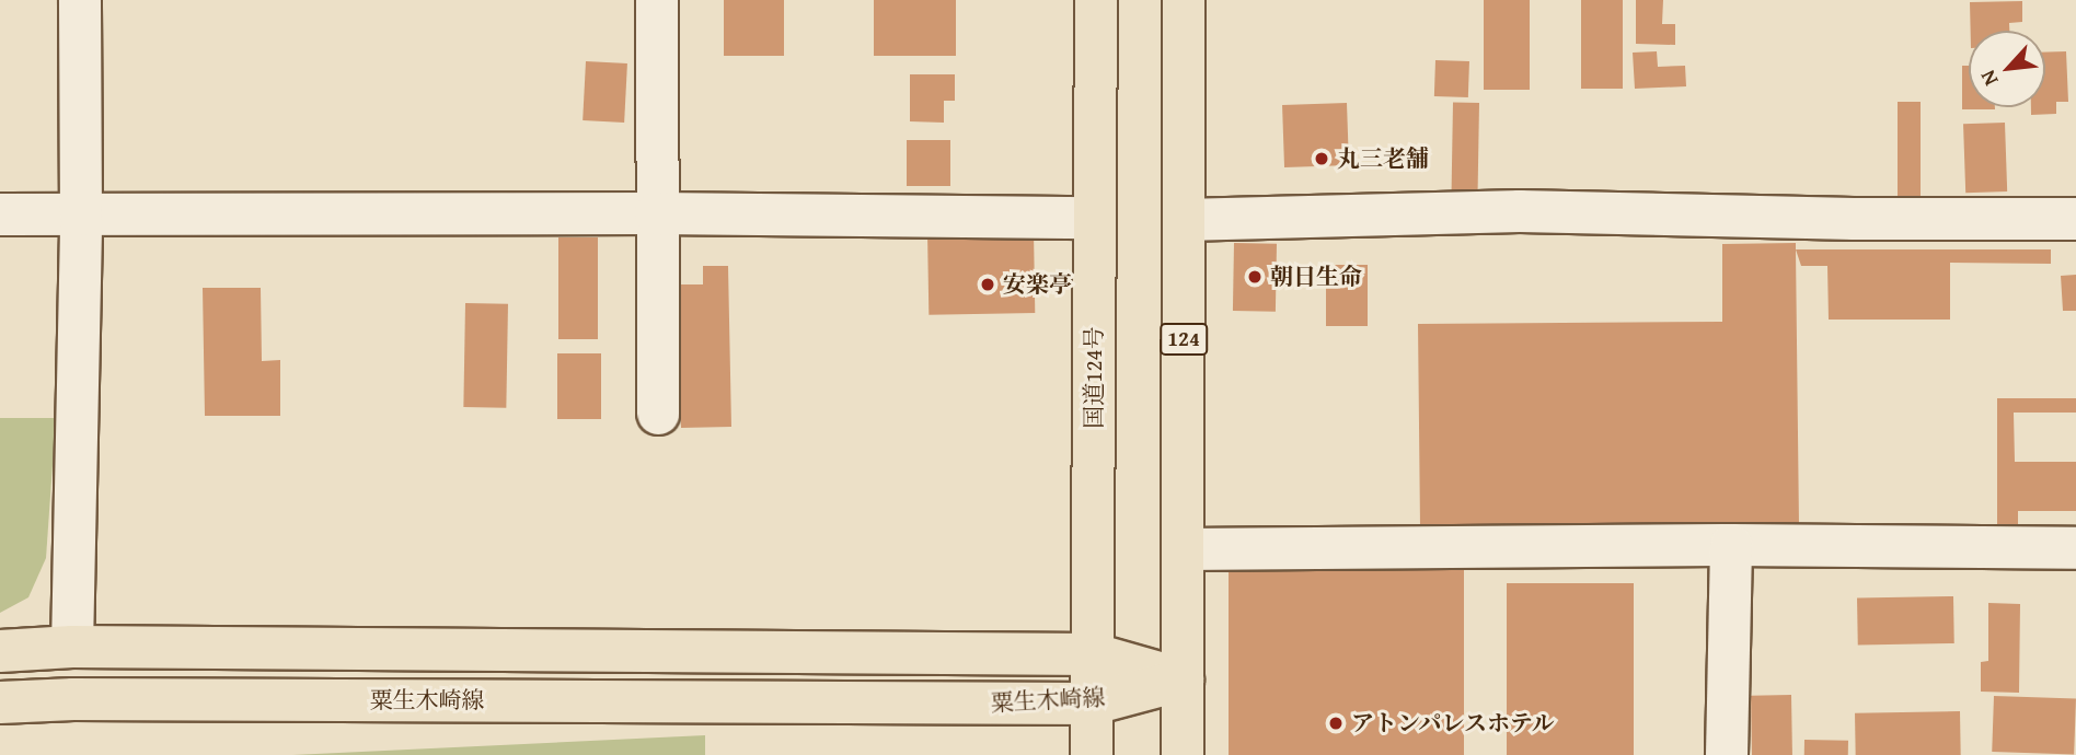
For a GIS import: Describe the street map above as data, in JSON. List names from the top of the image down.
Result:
{
  "streets": {
    "main road": ["124", "国道124号", "粟生木崎線"]
  },
  "crossings": [
    ["124", "粟生木崎線"],
    ["国道124号", "粟生木崎線"]
  ],
  "places": [
    "丸三老舗",
    "朝日生命",
    "安楽亭",
    "アトンパレスホテル"
  ],
  "north": "bottom left"
}
